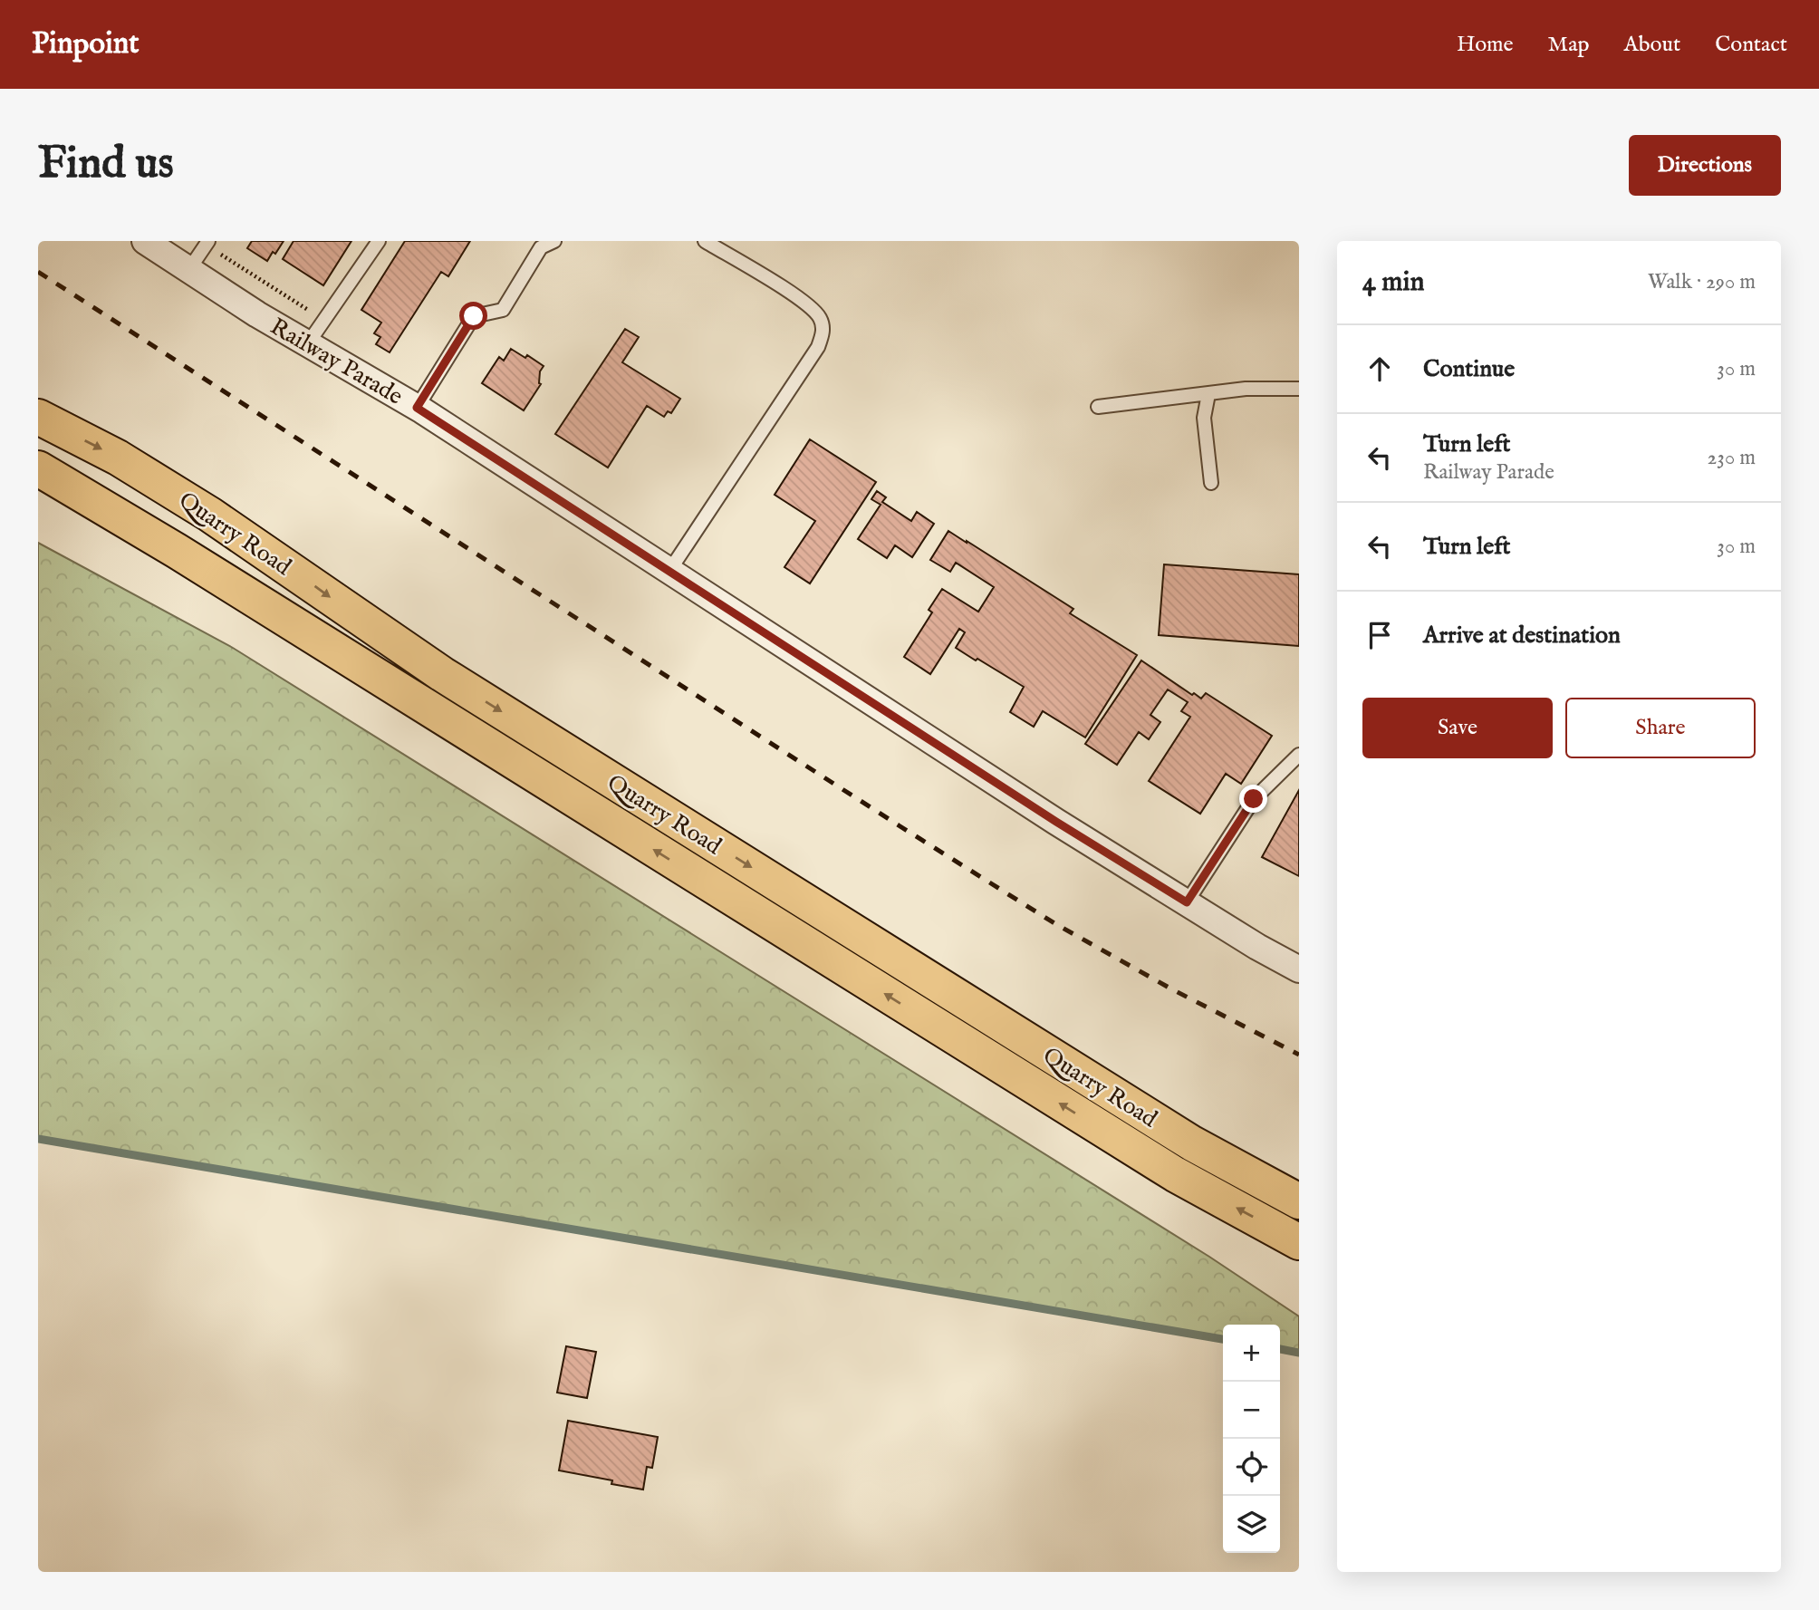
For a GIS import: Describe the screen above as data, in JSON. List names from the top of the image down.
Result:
{
  "streets": {
    "main road": ["Quarry Road"],
    "street": ["Railway Parade"]
  },
  "page": {
    "header": "Pinpoint",
    "nav": [
      "Home",
      "Map",
      "About",
      "Contact"
    ],
    "buttons": [
      "Directions",
      ["Save", "Share"]
    ],
    "title": "Find us",
    "heading": ["4 min", "Walk · 290 m"],
    "list": [
      ["Continue", "30 m"],
      ["Turn left", "Railway Parade", "230 m"],
      ["Turn left", "30 m"],
      "Arrive at destination"
    ],
    "map_buttons": ["+", "−"]
  }
}
